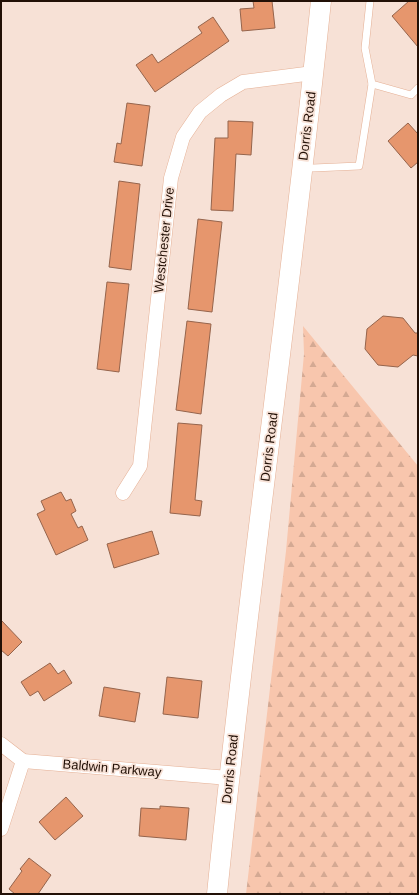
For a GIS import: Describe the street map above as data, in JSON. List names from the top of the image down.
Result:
{
  "streets": {
    "street": ["Dorris Road", "Westchester Drive", "Baldwin Parkway"]
  },
  "crossings": [
    ["Dorris Road", "Westchester Drive"],
    ["Dorris Road", "Baldwin Parkway"]
  ]
}
